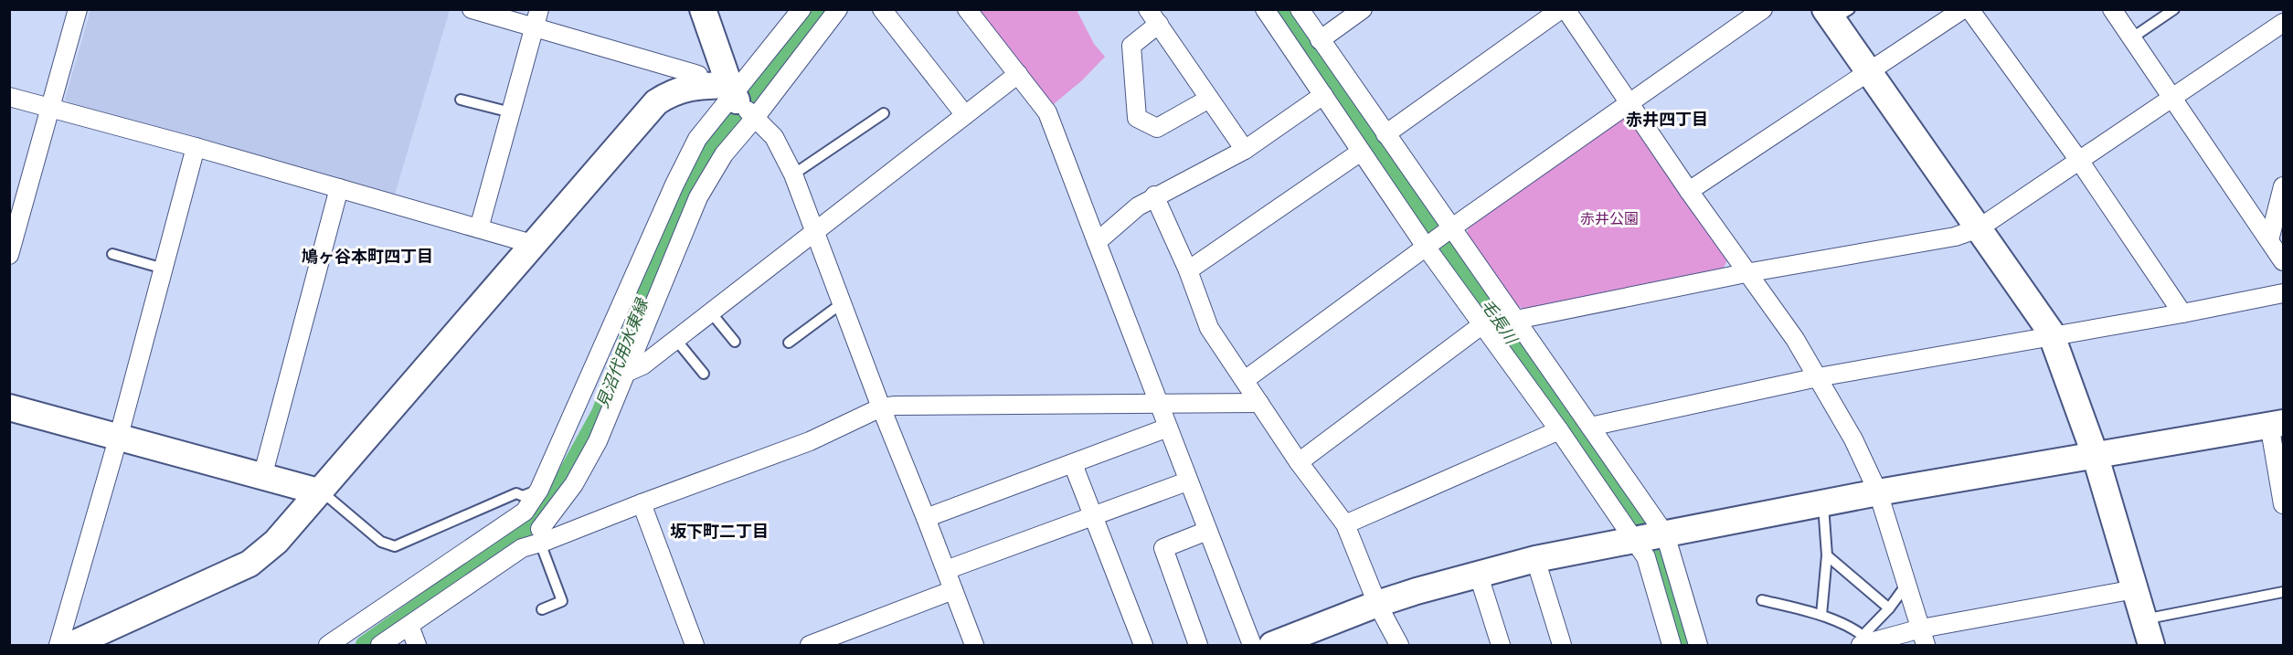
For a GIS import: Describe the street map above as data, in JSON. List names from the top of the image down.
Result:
{
  "districts": ["赤井四丁目", "鳩ヶ谷本町四丁目", "坂下町二丁目"],
  "water": ["毛長川", "見沼代用水東縁"],
  "parks": ["赤井公園"]
}
